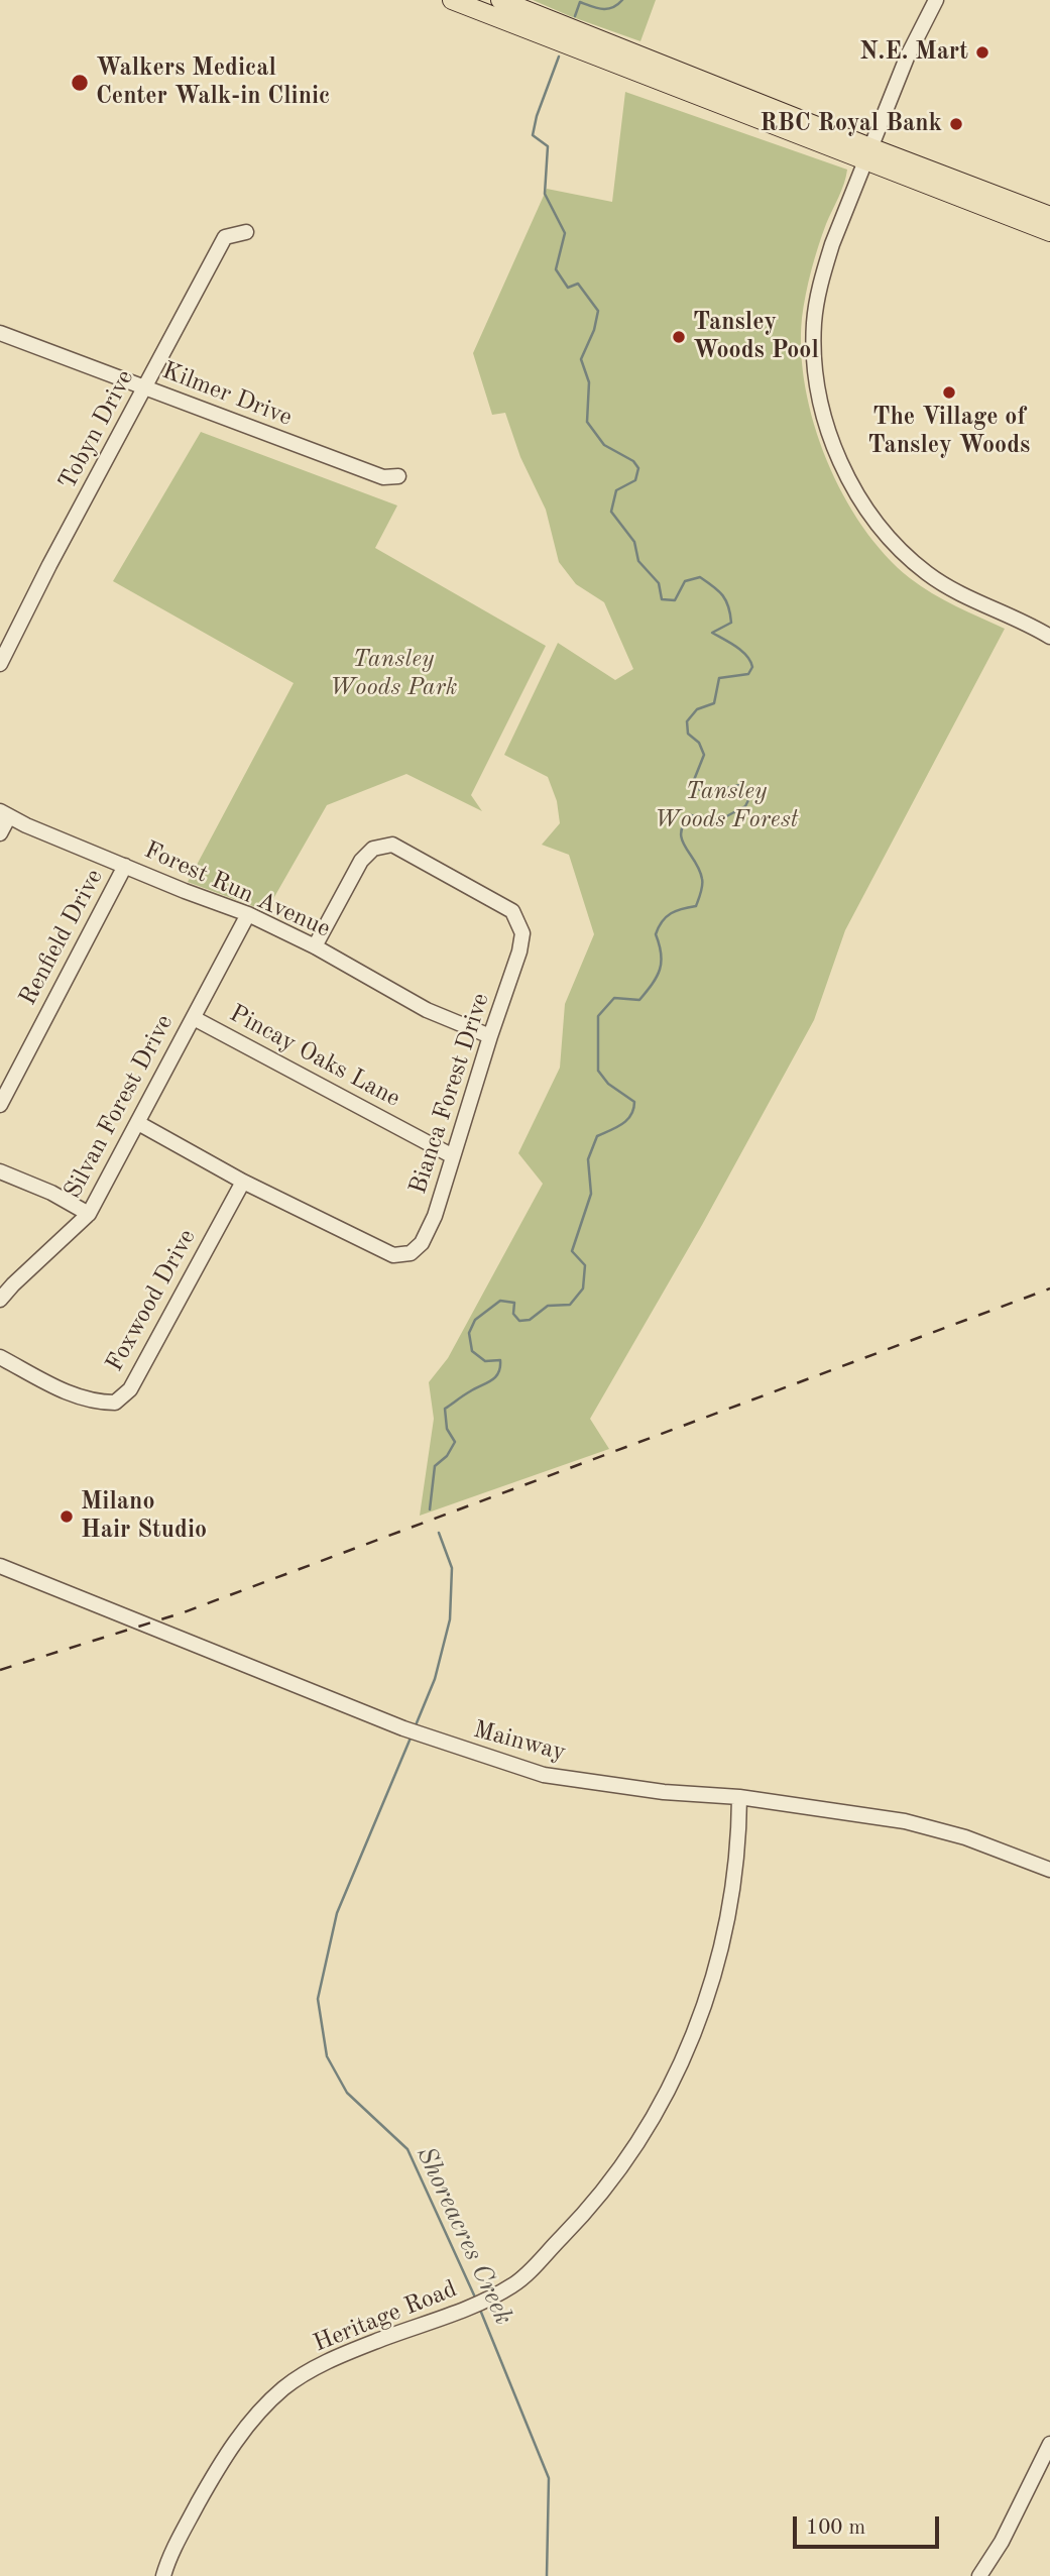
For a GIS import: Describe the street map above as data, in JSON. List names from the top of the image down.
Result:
{
  "streets": {
    "street": [
      "Kilmer Drive",
      "Tobyn Drive",
      "Forest Run Avenue",
      "Renfield Drive",
      "Pincay Oaks Lane",
      "Bianca Forest Drive",
      "Silvan Forest Drive",
      "Foxwood Drive",
      "Mainway",
      "Heritage Road"
    ]
  },
  "crossings": [
    ["Kilmer Drive", "Tobyn Drive"],
    ["Forest Run Avenue", "Renfield Drive"],
    ["Forest Run Avenue", "Bianca Forest Drive"],
    ["Forest Run Avenue", "Silvan Forest Drive"],
    ["Pincay Oaks Lane", "Bianca Forest Drive"],
    ["Pincay Oaks Lane", "Silvan Forest Drive"],
    ["Bianca Forest Drive", "Silvan Forest Drive"],
    ["Bianca Forest Drive", "Foxwood Drive"],
    ["Mainway", "Heritage Road"]
  ],
  "water": ["Shoreacres Creek"],
  "parks": ["Tansley Woods Park", "Tansley Woods Forest"],
  "places": [
    "N.E. Mart",
    "Walkers Medical Center Walk-in Clinic",
    "RBC Royal Bank",
    "Tansley Woods Pool",
    "The Village of Tansley Woods",
    "Milano Hair Studio"
  ],
  "scale_bar": "100 m"
}
